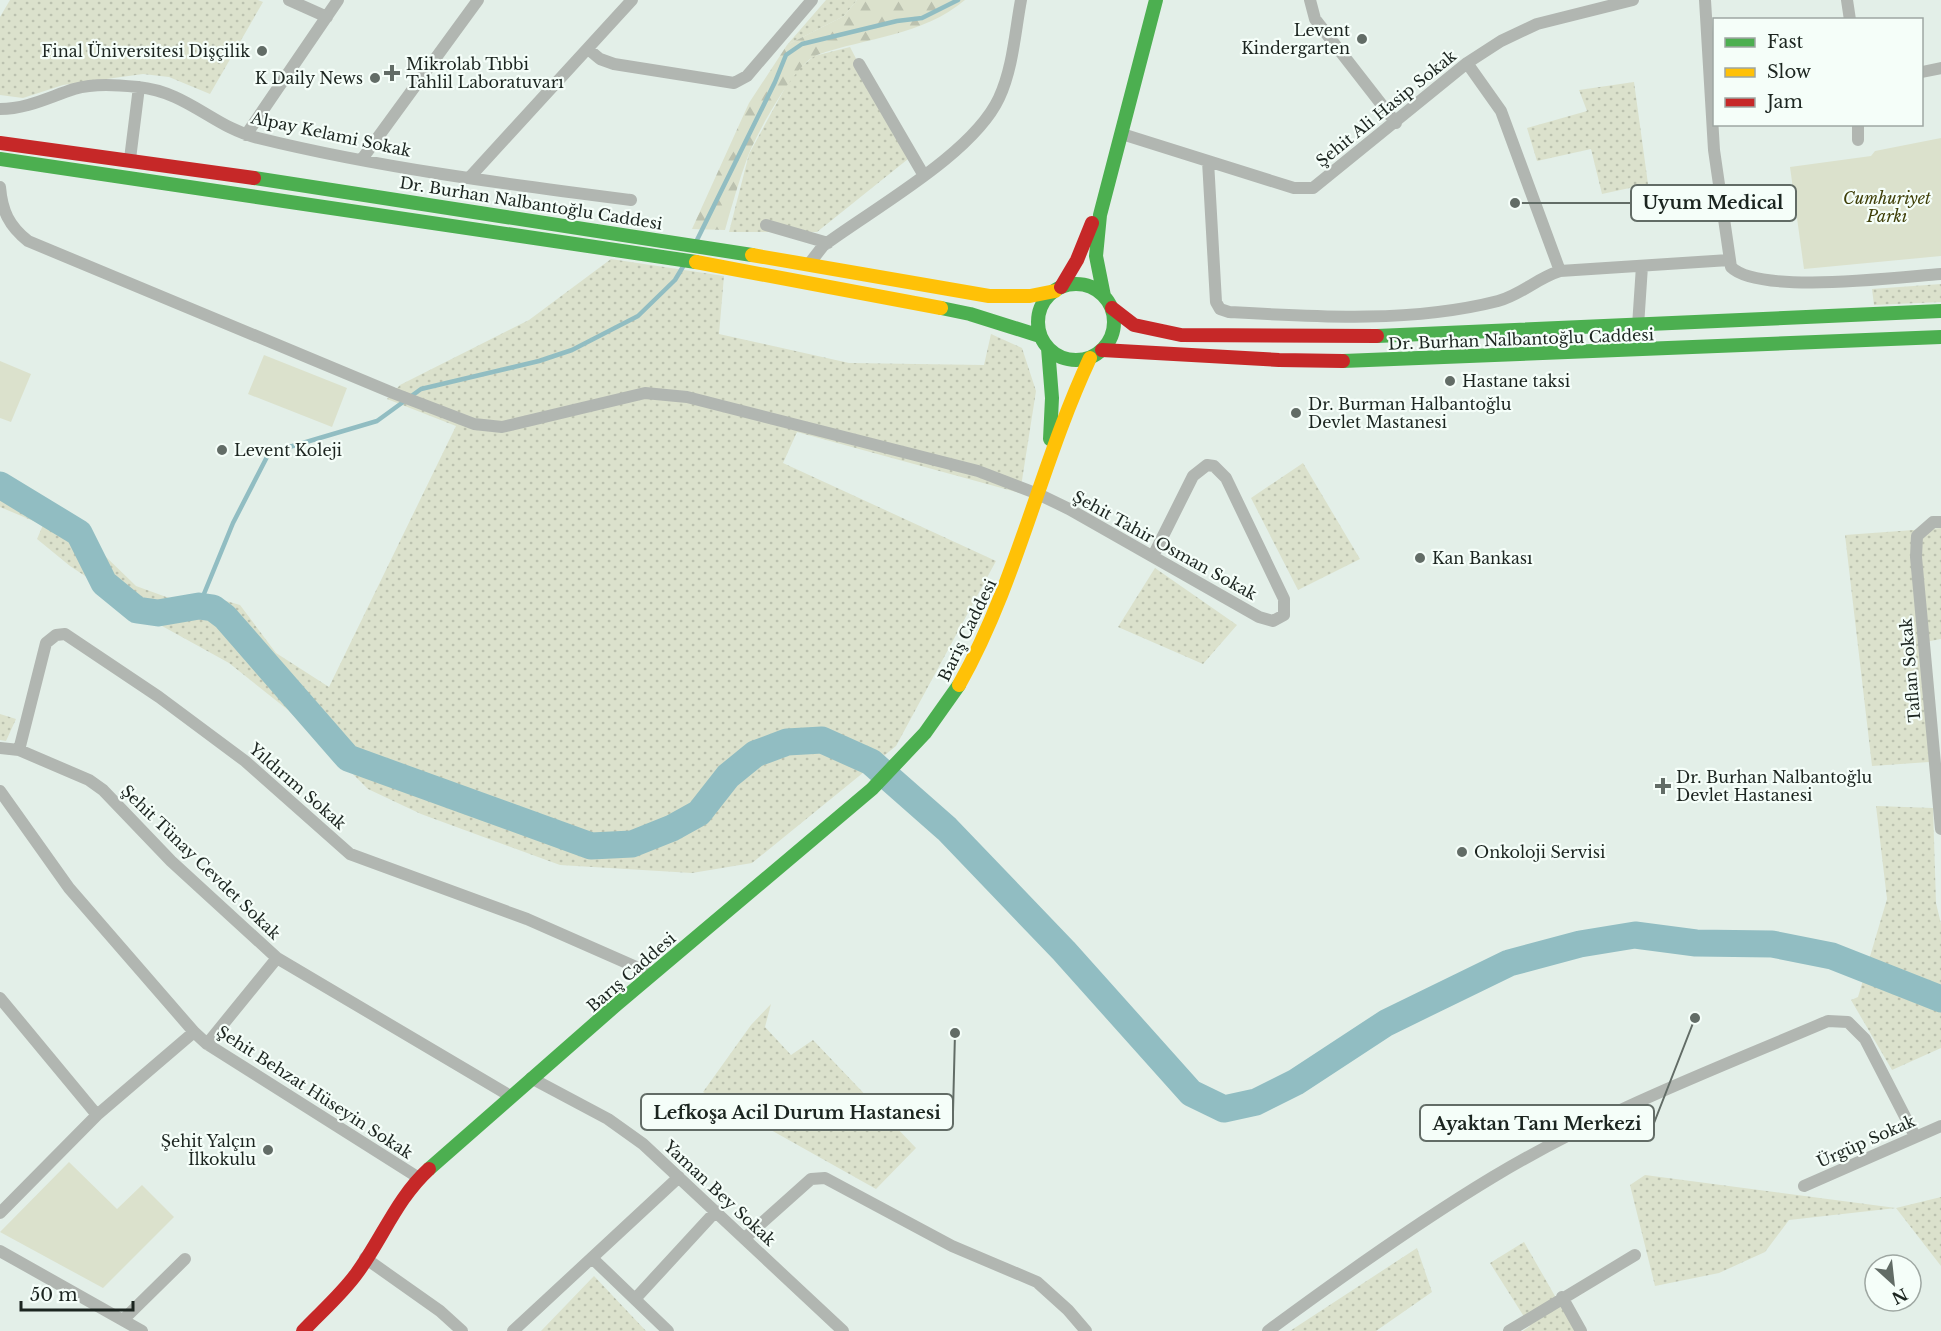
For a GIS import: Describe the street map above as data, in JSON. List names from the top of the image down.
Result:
{
  "streets": {
    "main road": ["Dr. Burhan Nalbantoğlu Caddesi", "Bariş Caddesi", "Barış Caddesi"],
    "street": [
      "Şehit Ali Hasip Sokak",
      "Alpay Kelami Sokak",
      "Şehit Tahir Osman Sokak",
      "Taflan Sokak",
      "Yıldırım Sokak",
      "Şehit Tünay Cevdet Sokak",
      "Şehit Behzat Hüseyin Sokak",
      "Ürgüp Sokak",
      "Yaman Bey Sokak"
    ]
  },
  "crossings": [
    ["Dr. Burhan Nalbantoğlu Caddesi", "Bariş Caddesi"],
    ["Şehit Tahir Osman Sokak", "Bariş Caddesi"],
    ["Bariş Caddesi", "Barış Caddesi"],
    ["Yıldırım Sokak", "Şehit Tünay Cevdet Sokak"],
    ["Yıldırım Sokak", "Barış Caddesi"],
    ["Şehit Tünay Cevdet Sokak", "Barış Caddesi"],
    ["Barış Caddesi", "Şehit Behzat Hüseyin Sokak"],
    ["Barış Caddesi", "Yaman Bey Sokak"]
  ],
  "parks": ["Cumhuriyet Parkı"],
  "places": {
    "other": [
      "Levent Kindergarten",
      "Final Üniversitesi Dişçilik",
      "K Daily News",
      "Uyum Medical",
      "Hastane taksi",
      "Dr. Burman Halbantoğlu Devlet Mastanesi",
      "Levent Koleji",
      "Kan Bankası",
      "Onkoloji Servisi",
      "Ayaktan Tanı Merkezi",
      "Lefkoşa Acil Durum Hastanesi",
      "Şehit Yalçın İlkokulu"
    ],
    "health": ["Mikrolab Tıbbi Tahlil Laboratuvarı", "Dr. Burhan Nalbantoğlu Devlet Hastanesi"]
  },
  "legend": ["Fast", "Slow", "Jam"],
  "scale_bar": "50 m",
  "north": "bottom right"
}
